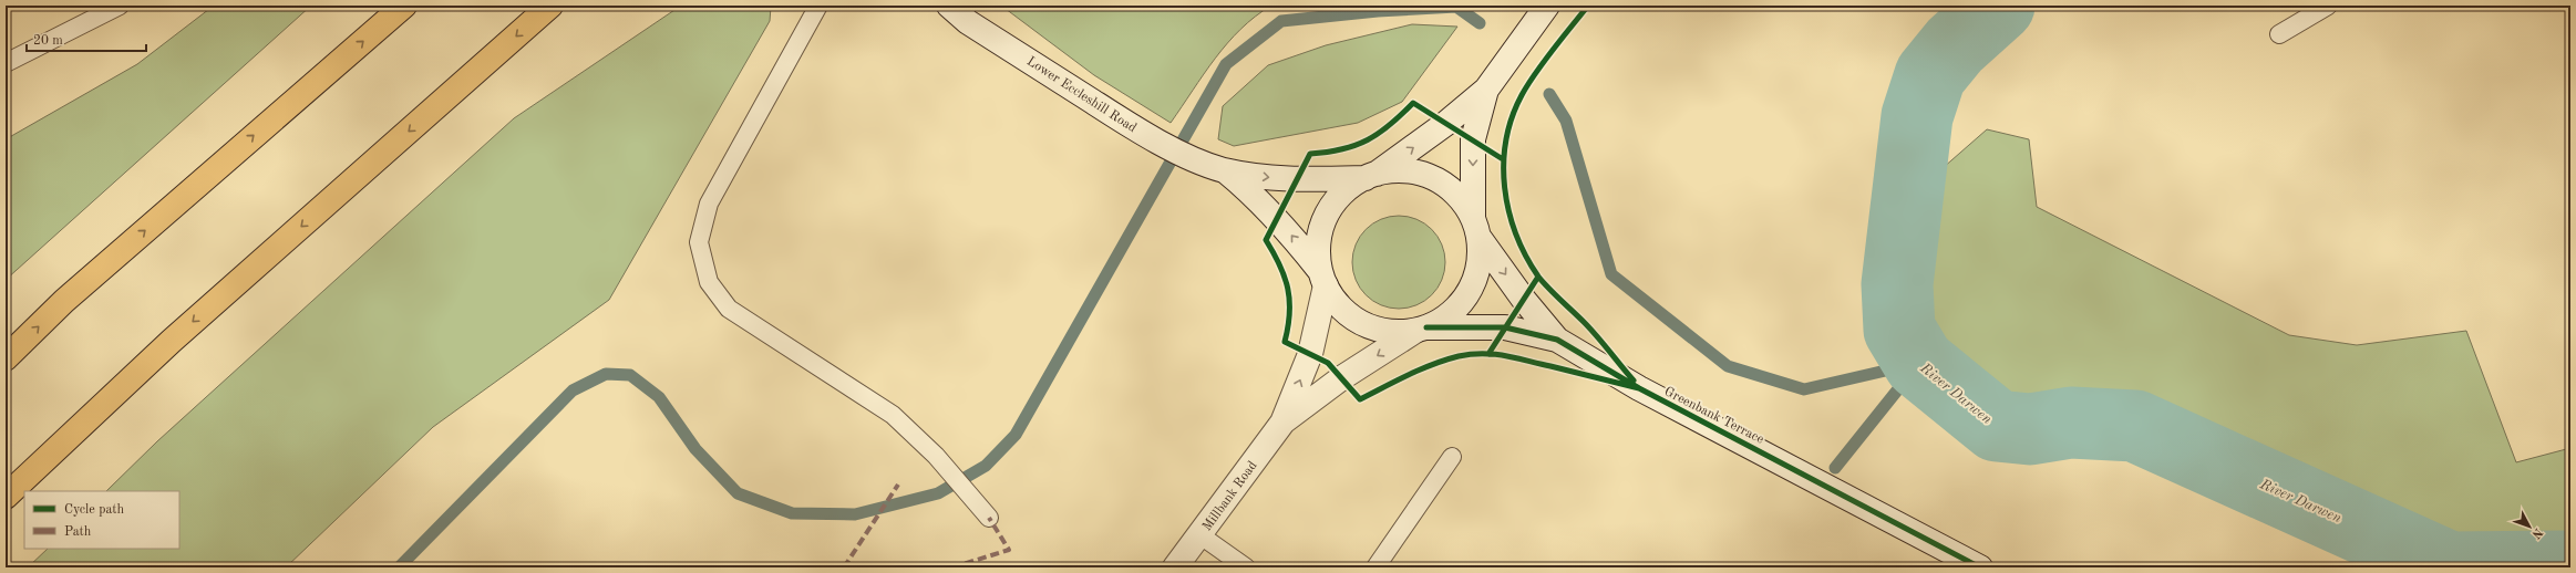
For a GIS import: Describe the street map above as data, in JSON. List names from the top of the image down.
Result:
{
  "streets": {
    "street": ["Lower Eccleshill Road", "Greenbank Terrace", "Millbank Road"]
  },
  "crossings": [
    ["Lower Eccleshill Road", "Greenbank Terrace"],
    ["Lower Eccleshill Road", "Millbank Road"],
    ["Greenbank Terrace", "Millbank Road"]
  ],
  "water": ["River Darwen"],
  "legend": ["Cycle path", "Path"],
  "scale_bar": "20 m",
  "north": "bottom right"
}
